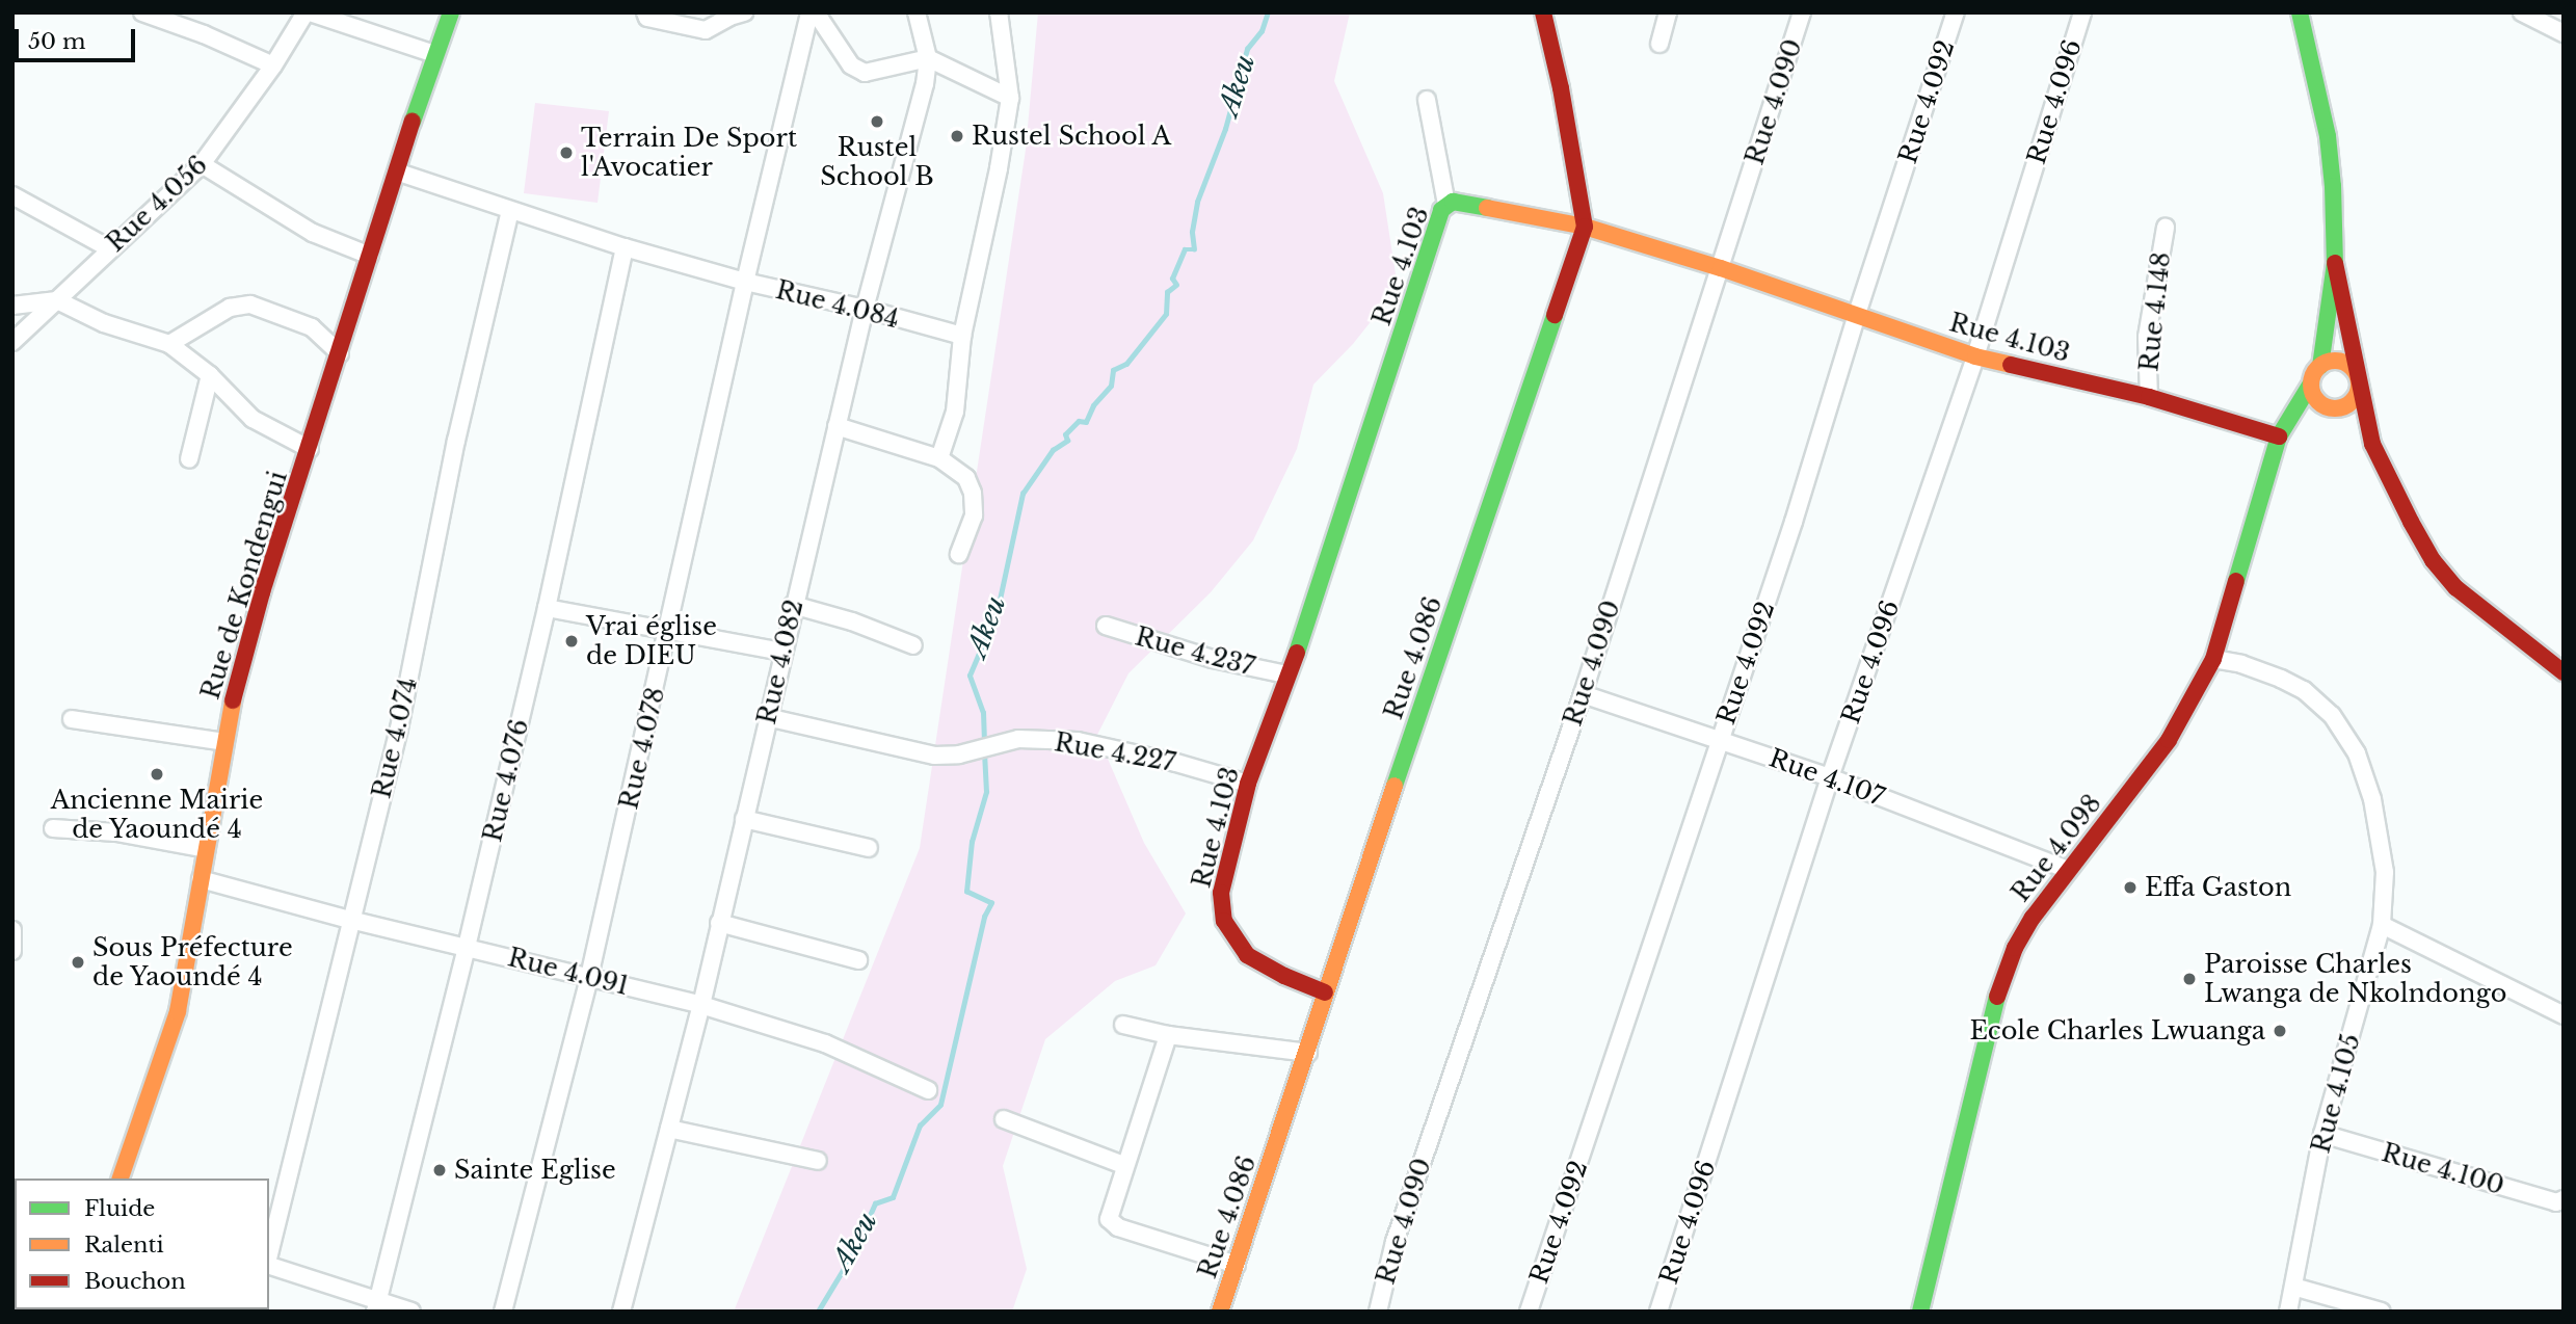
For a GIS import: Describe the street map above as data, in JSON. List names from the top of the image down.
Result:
{
  "streets": {
    "main road": [
      "Rue 4.103",
      "Rue de Kondengui",
      "Rue 4.086",
      "Rue 4.098"
    ],
    "street": [
      "Rue 4.090",
      "Rue 4.092",
      "Rue 4.096",
      "Rue 4.056",
      "Rue 4.084",
      "Rue 4.148",
      "Rue 4.237",
      "Rue 4.082",
      "Rue 4.074",
      "Rue 4.078",
      "Rue 4.227",
      "Rue 4.107",
      "Rue 4.076",
      "Rue 4.091",
      "Rue 4.105",
      "Rue 4.100"
    ]
  },
  "crossings": [
    ["Rue 4.090", "Rue 4.103"],
    ["Rue 4.090", "Rue 4.107"],
    ["Rue 4.092", "Rue 4.103"],
    ["Rue 4.092", "Rue 4.107"],
    ["Rue 4.096", "Rue 4.103"],
    ["Rue 4.096", "Rue 4.107"],
    ["Rue 4.103", "Rue 4.148"],
    ["Rue 4.103", "Rue 4.237"],
    ["Rue 4.103", "Rue 4.086"],
    ["Rue 4.103", "Rue 4.227"],
    ["Rue 4.103", "Rue 4.098"],
    ["Rue 4.084", "Rue de Kondengui"],
    ["Rue 4.084", "Rue 4.082"],
    ["Rue 4.084", "Rue 4.074"],
    ["Rue 4.084", "Rue 4.078"],
    ["Rue 4.084", "Rue 4.076"],
    ["Rue de Kondengui", "Rue 4.091"],
    ["Rue 4.082", "Rue 4.227"],
    ["Rue 4.082", "Rue 4.091"],
    ["Rue 4.074", "Rue 4.091"],
    ["Rue 4.078", "Rue 4.091"],
    ["Rue 4.107", "Rue 4.098"],
    ["Rue 4.076", "Rue 4.091"],
    ["Rue 4.098", "Rue 4.105"],
    ["Rue 4.105", "Rue 4.100"]
  ],
  "water": ["Akeu"],
  "places": [
    "Rustel School B",
    "Rustel School A",
    "Terrain De Sport l'Avocatier",
    "Vrai église de DIEU",
    "Ancienne Mairie de Yaoundé 4",
    "Effa Gaston",
    "Sous Préfecture de Yaoundé 4",
    "Paroisse Charles Lwanga de Nkolndongo",
    "Ecole Charles Lwuanga",
    "Sainte Eglise"
  ],
  "legend": ["Fluide", "Ralenti", "Bouchon"],
  "scale_bar": "50 m"
}
